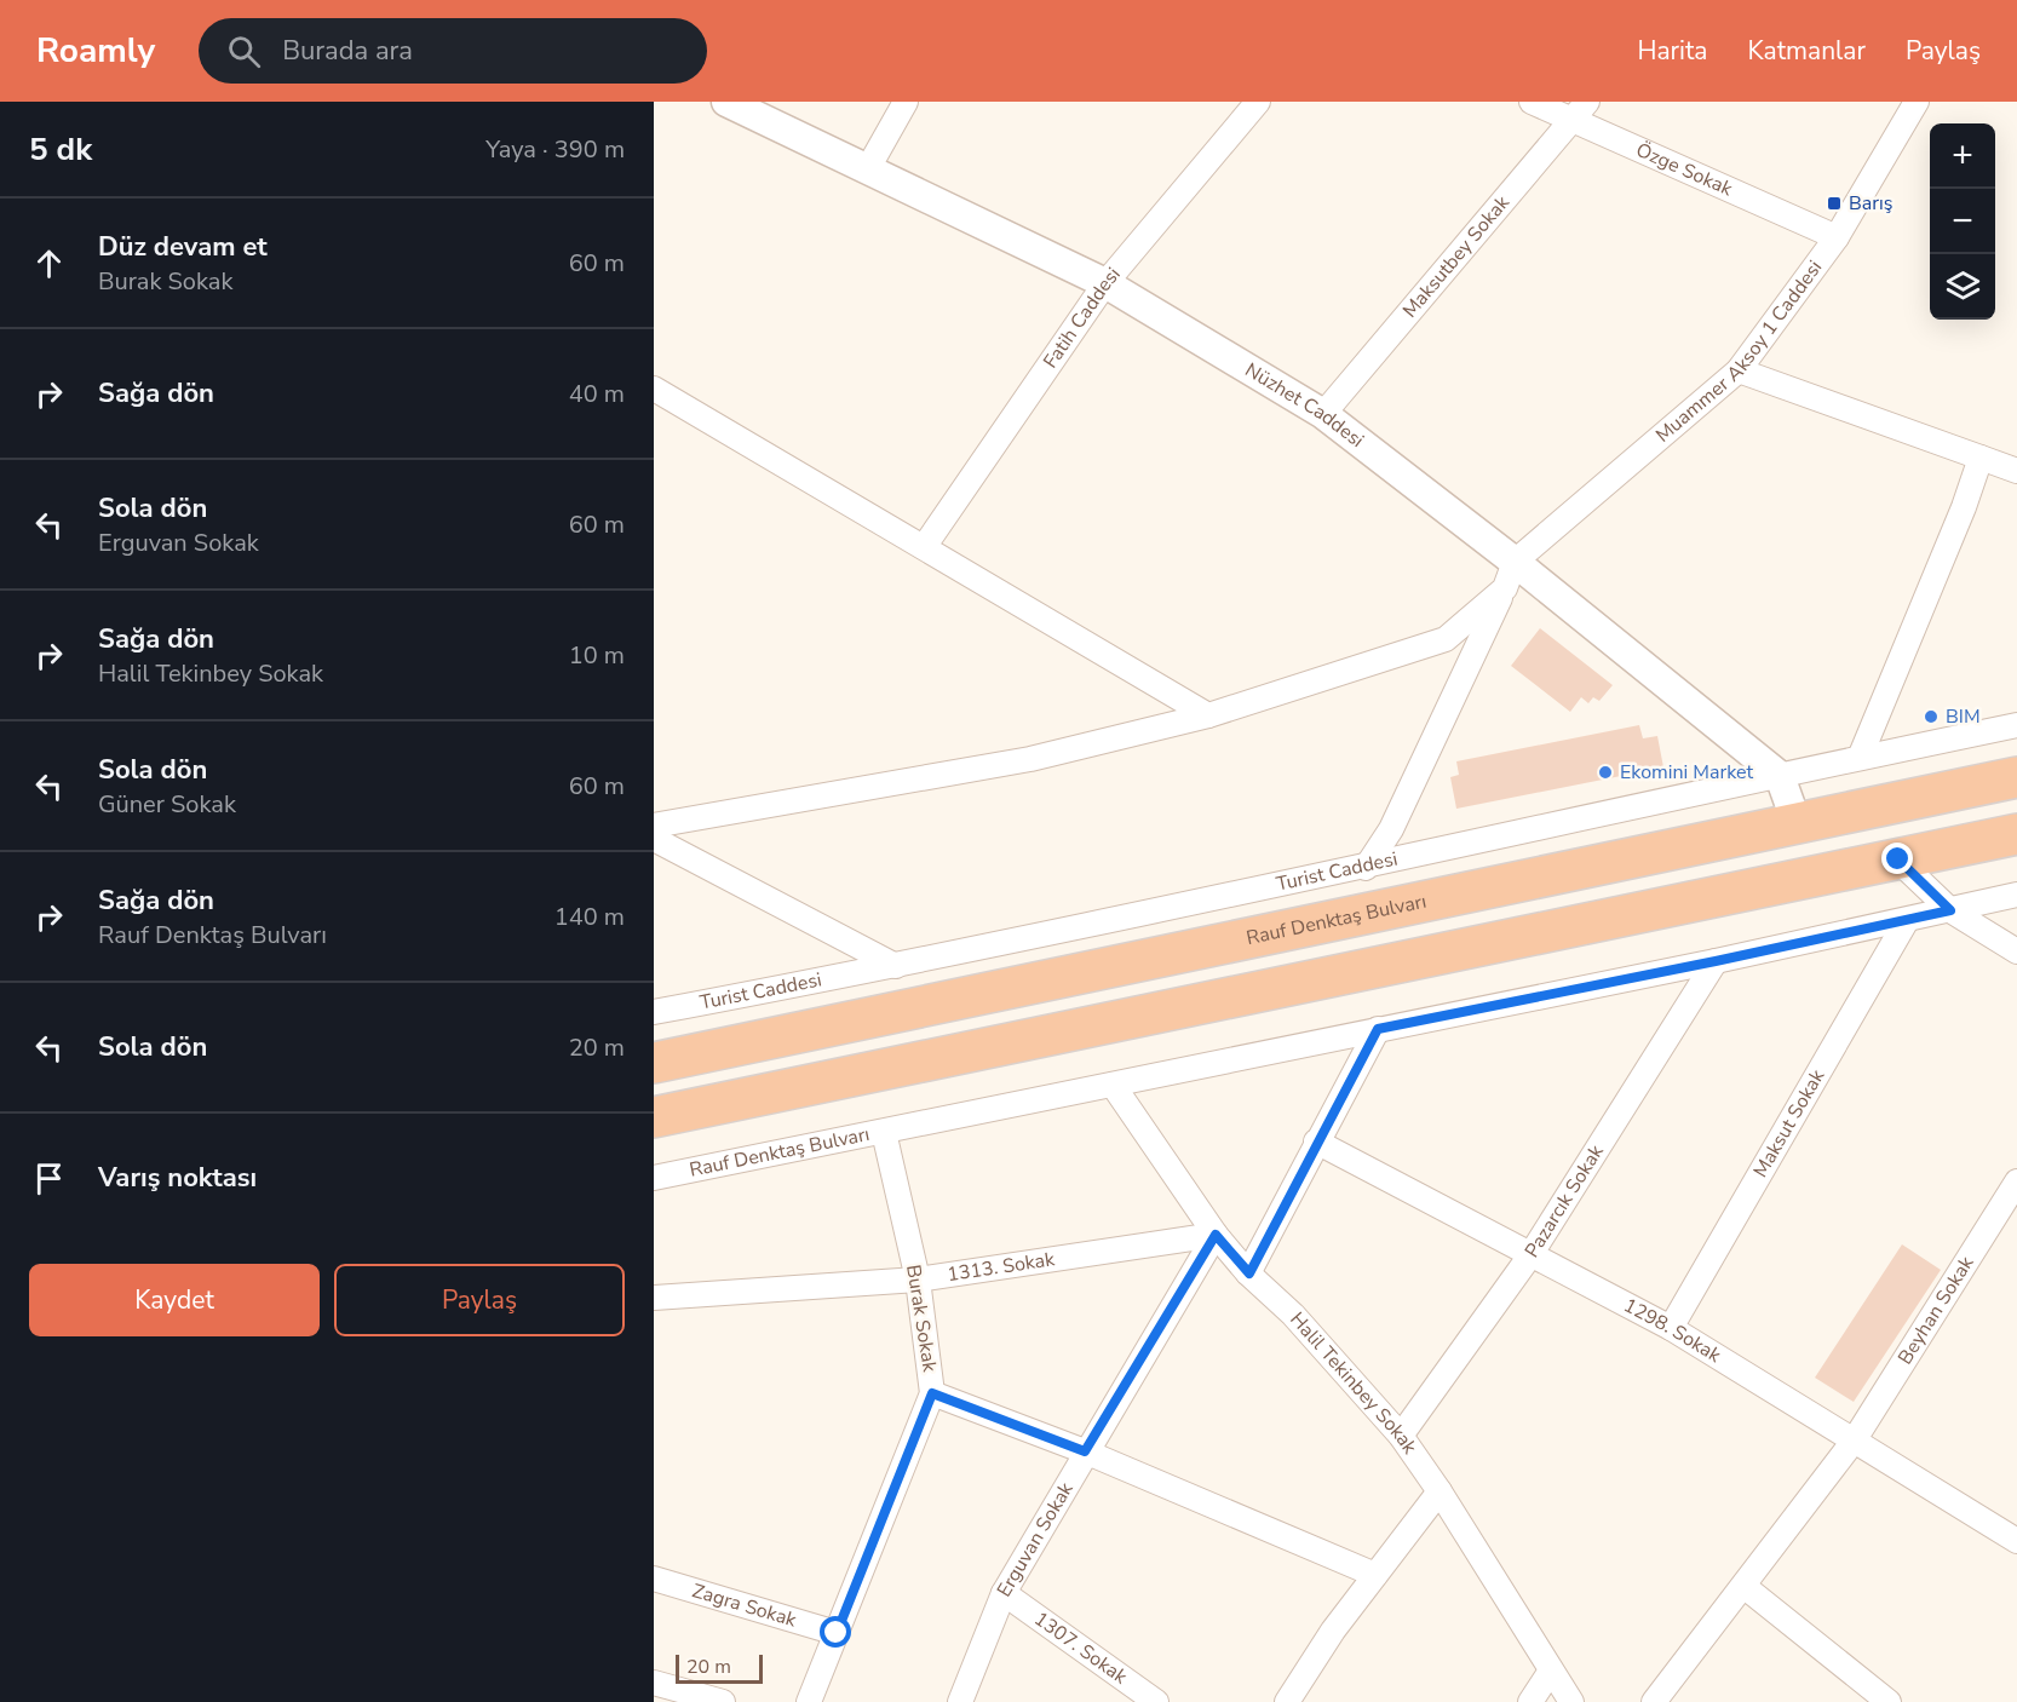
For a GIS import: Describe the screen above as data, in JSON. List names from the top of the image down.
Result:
{
  "streets": {
    "highway": ["Rauf Denktaş Bulvarı"],
    "street": [
      "Özge Sokak",
      "Maksutbey Sokak",
      "Fatih Caddesi",
      "Muammer Aksoy 1 Caddesi",
      "Nüzhet Caddesi",
      "Turist Caddesi",
      "Maksut Sokak",
      "Pazarcık Sokak",
      "1313. Sokak",
      "Beyhan Sokak",
      "Burak Sokak",
      "1298. Sokak",
      "Halil Tekinbey Sokak",
      "Erguvan Sokak",
      "Zagra Sokak",
      "1307. Sokak"
    ]
  },
  "crossings": [
    ["Özge Sokak", "Maksutbey Sokak"],
    ["Özge Sokak", "Muammer Aksoy 1 Caddesi"],
    ["Maksutbey Sokak", "Nüzhet Caddesi"],
    ["Fatih Caddesi", "Nüzhet Caddesi"],
    ["Muammer Aksoy 1 Caddesi", "Nüzhet Caddesi"],
    ["Nüzhet Caddesi", "Turist Caddesi"],
    ["Rauf Denktaş Bulvarı", "Maksut Sokak"],
    ["Rauf Denktaş Bulvarı", "Pazarcık Sokak"],
    ["Rauf Denktaş Bulvarı", "Burak Sokak"],
    ["Rauf Denktaş Bulvarı", "Halil Tekinbey Sokak"],
    ["Maksut Sokak", "1298. Sokak"],
    ["Pazarcık Sokak", "1298. Sokak"],
    ["Pazarcık Sokak", "Halil Tekinbey Sokak"],
    ["1313. Sokak", "Burak Sokak"],
    ["1313. Sokak", "Halil Tekinbey Sokak"],
    ["1313. Sokak", "Erguvan Sokak"],
    ["Beyhan Sokak", "1298. Sokak"],
    ["Burak Sokak", "Zagra Sokak"],
    ["Halil Tekinbey Sokak", "Erguvan Sokak"],
    ["Erguvan Sokak", "1307. Sokak"]
  ],
  "places": {
    "transit": ["Barış"],
    "other": ["BIM", "Ekomini Market"]
  },
  "scale_bar": "20 m",
  "page": {
    "header": "Roamly",
    "search": "Burada ara",
    "nav": ["Harita", "Katmanlar", "Paylaş"],
    "heading": ["5 dk", "Yaya · 390 m"],
    "map_buttons": ["+", "−"],
    "list": [
      ["Düz devam et", "Burak Sokak", "60 m"],
      ["Sağa dön", "40 m"],
      ["Sola dön", "Erguvan Sokak", "60 m"],
      ["Sağa dön", "Halil Tekinbey Sokak", "10 m"],
      ["Sola dön", "Güner Sokak", "60 m"],
      ["Sağa dön", "Rauf Denktaş Bulvarı", "140 m"],
      ["Sola dön", "20 m"],
      "Varış noktası"
    ],
    "buttons": ["Kaydet", "Paylaş"],
    "scale": "20 m"
  }
}
